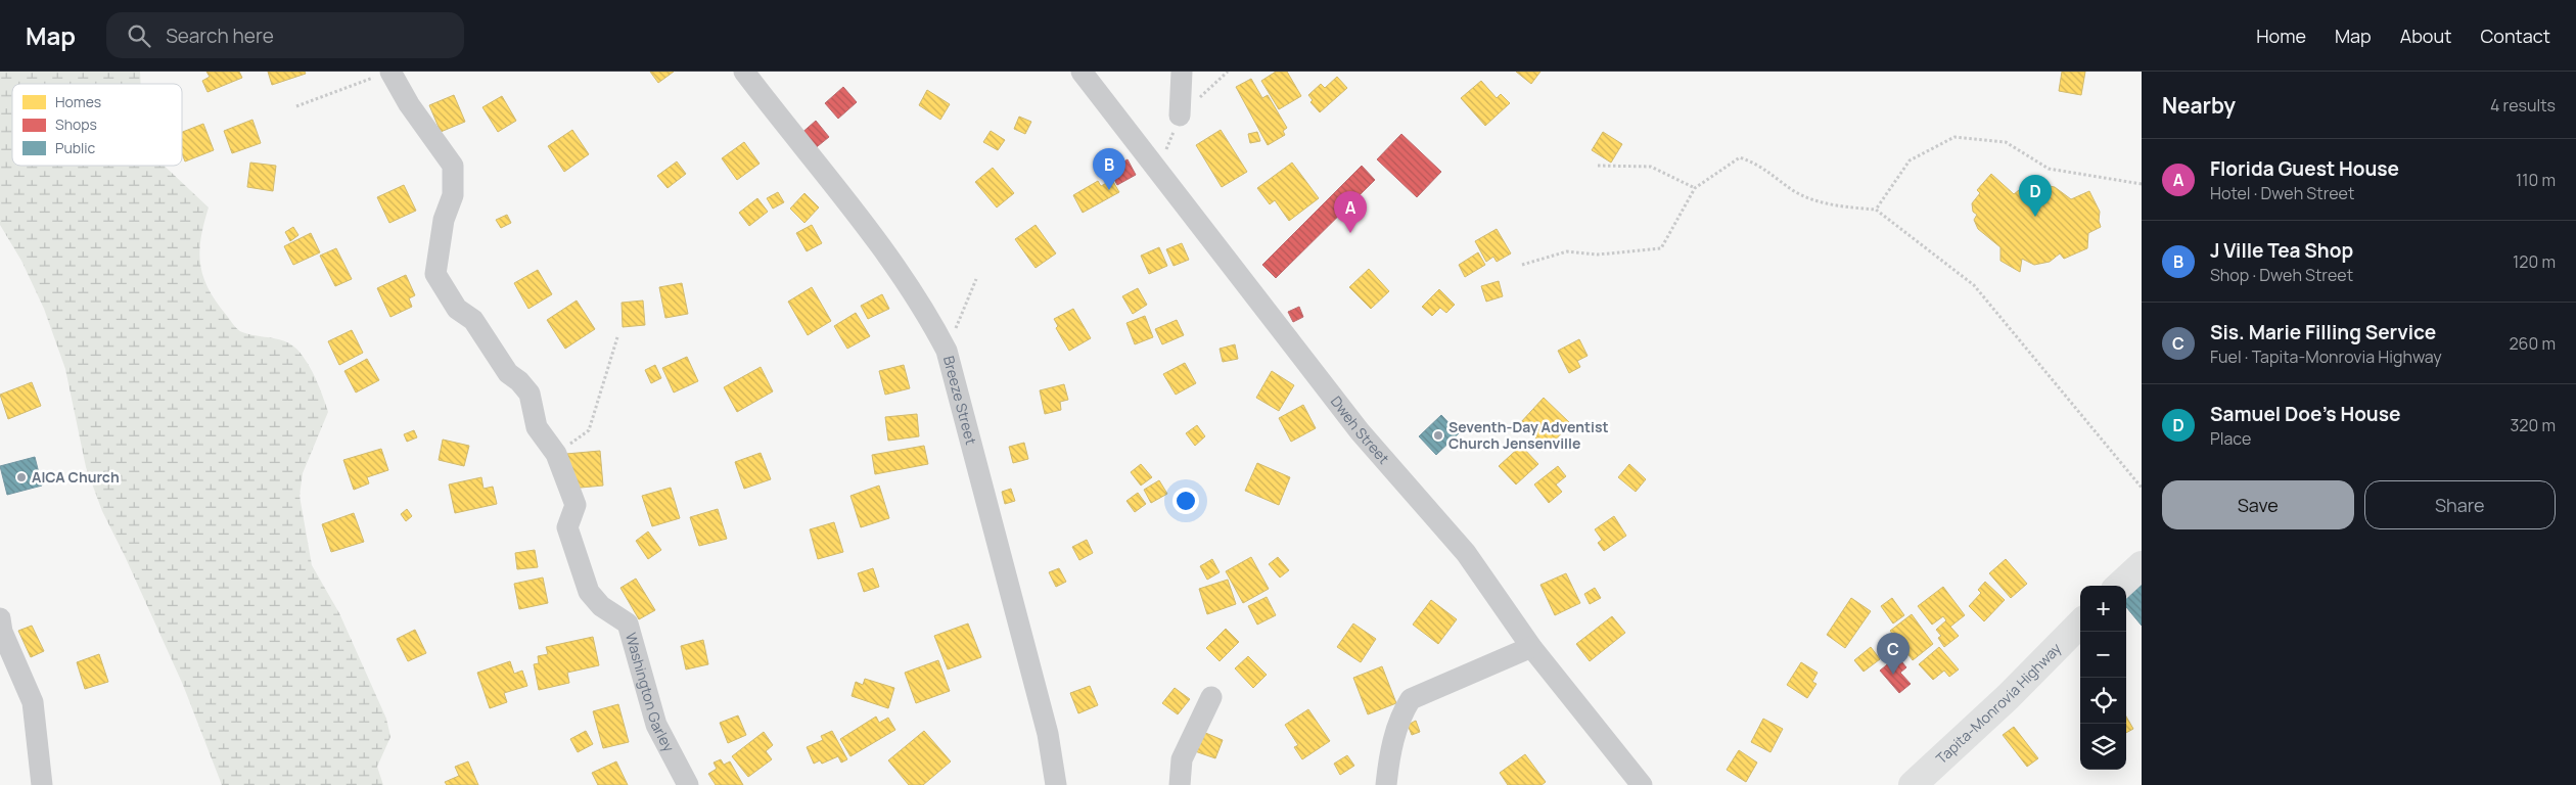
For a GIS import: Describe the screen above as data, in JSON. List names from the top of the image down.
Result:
{
  "streets": {
    "highway": ["Tapita-Monrovia Highway"],
    "street": ["Breeze Street", "Dweh Street", "Washington Garley"]
  },
  "places": ["Seventh-Day Adventist Church Jensenville", "AICA Church"],
  "legend": ["Homes", "Shops", "Public"],
  "page": {
    "header": "Map",
    "search": "Search here",
    "nav": [
      "Home",
      "Map",
      "About",
      "Contact"
    ],
    "heading": ["Nearby", "4 results"],
    "list": [
      {
        "mark": "A",
        "name": "Florida Guest House",
        "note": "Hotel · Dweh Street",
        "value": "110 m"
      },
      {
        "mark": "B",
        "name": "J Ville Tea Shop",
        "note": "Shop · Dweh Street",
        "value": "120 m"
      },
      {
        "mark": "C",
        "name": "Sis. Marie Filling Service",
        "note": "Fuel · Tapita-Monrovia Highway",
        "value": "260 m"
      },
      {
        "mark": "D",
        "name": "Samuel Doe's House",
        "note": "Place",
        "value": "320 m"
      }
    ],
    "pins": [
      "B",
      "D",
      "A",
      "C"
    ],
    "buttons": ["Save", "Share"],
    "map_buttons": ["+", "−"]
  }
}
